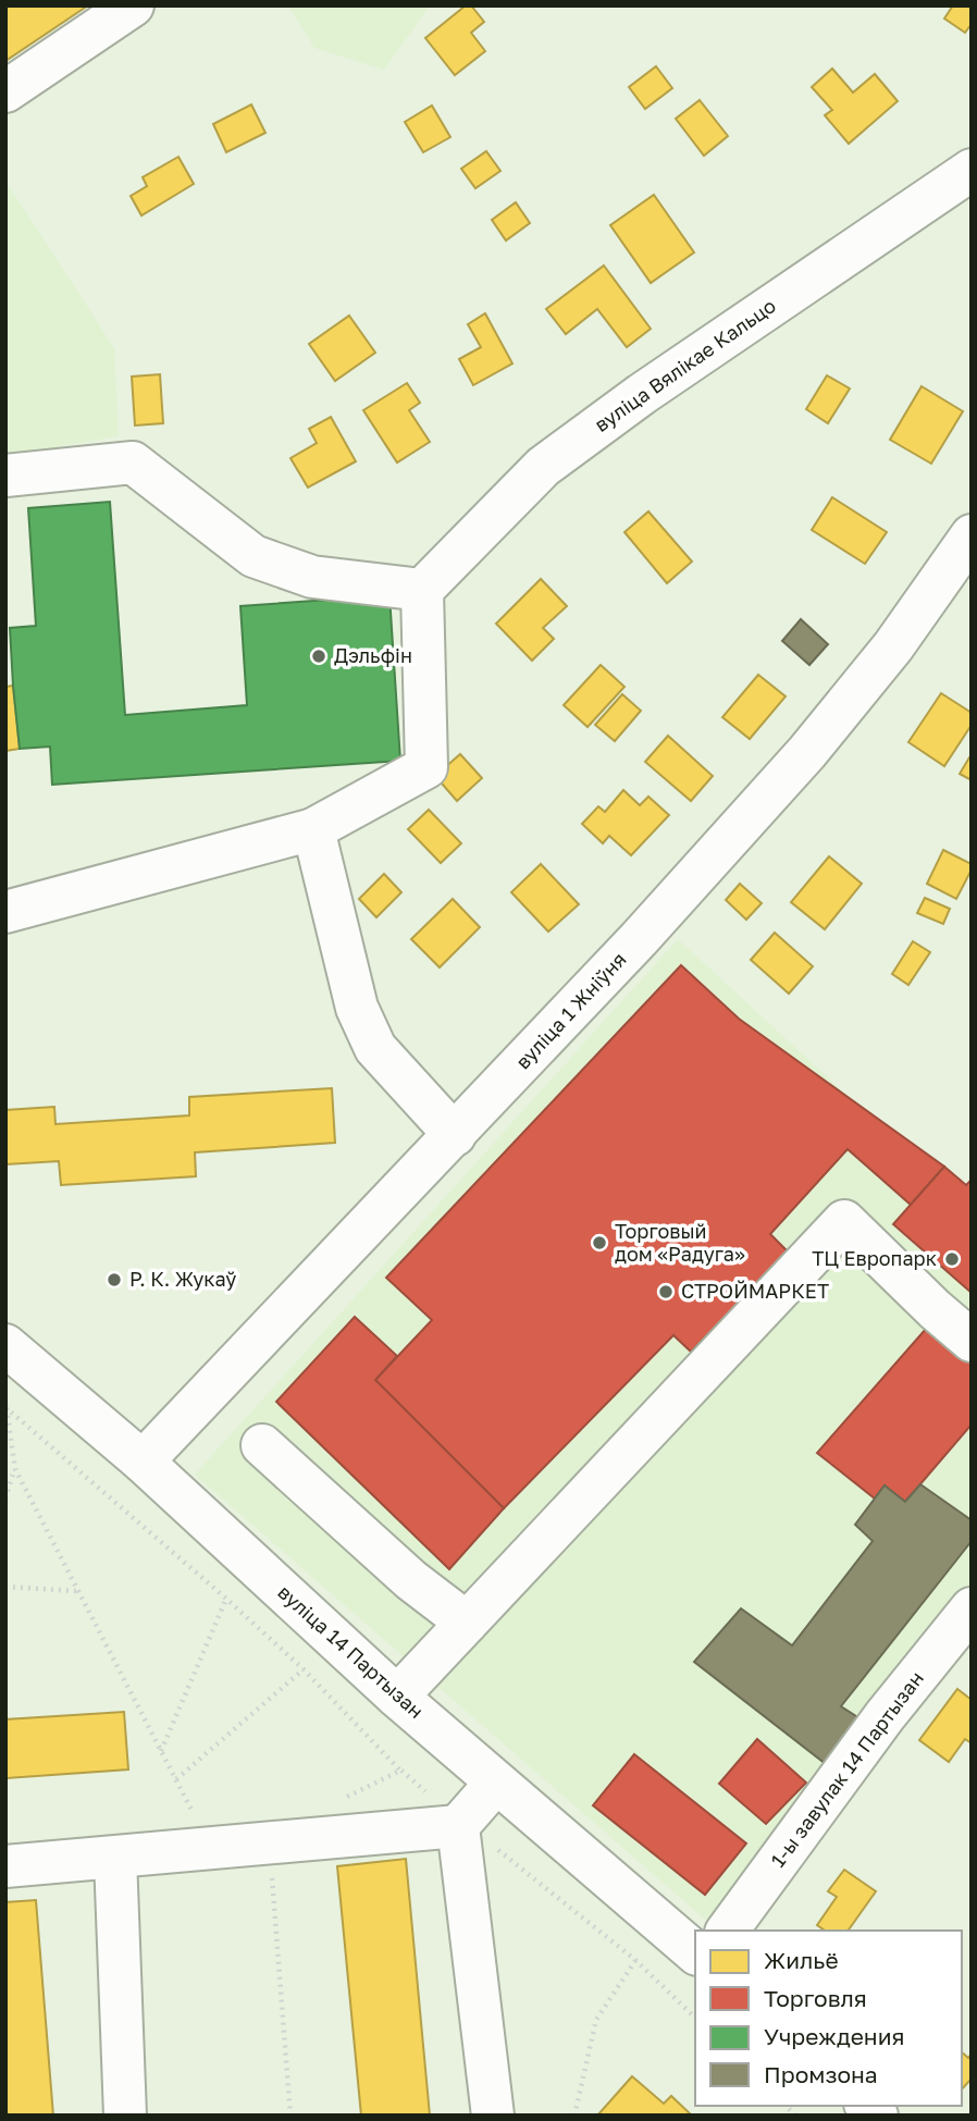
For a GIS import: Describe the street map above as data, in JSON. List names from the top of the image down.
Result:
{
  "streets": {
    "street": [
      "вуліца Вялікае Кальцо",
      "вуліца 1 Жніўня",
      "вуліца 14 Партызан",
      "1-ы завулак 14 Партызан"
    ]
  },
  "crossings": [
    ["вуліца 1 Жніўня", "вуліца 14 Партызан"]
  ],
  "places": [
    "Дэльфін",
    "Торговый дом «Радуга»",
    "ТЦ Европарк",
    "Р. К. Жукаў",
    "СТРОЙМАРКЕТ"
  ],
  "legend": [
    "Жильё",
    "Торговля",
    "Учреждения",
    "Промзона"
  ]
}
